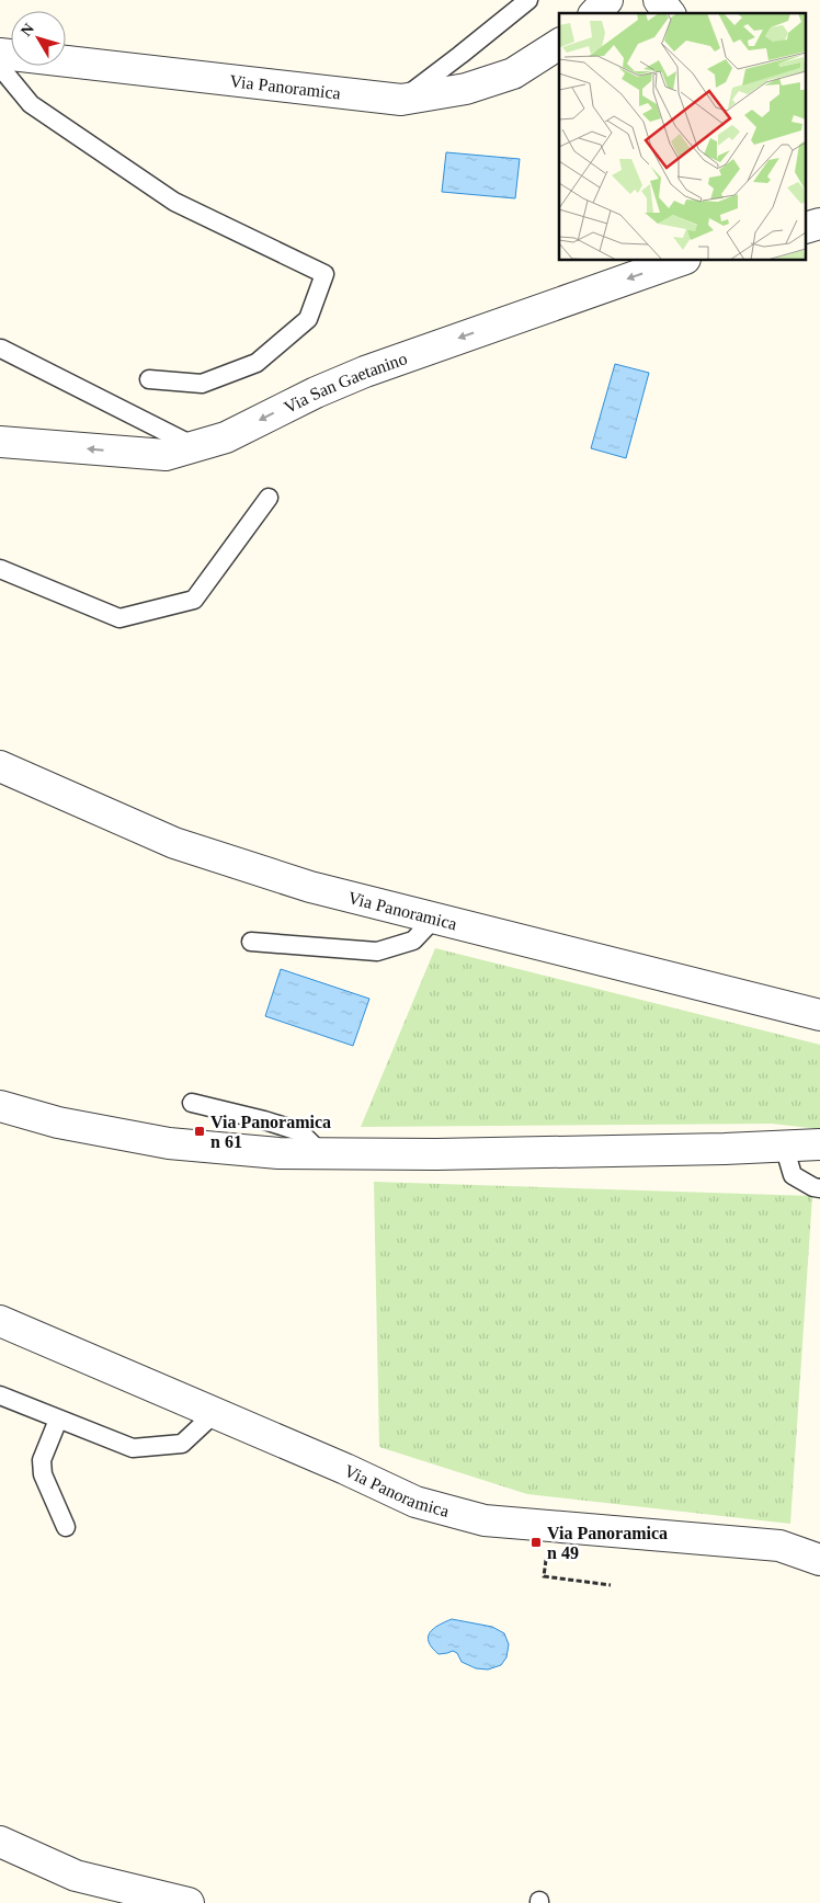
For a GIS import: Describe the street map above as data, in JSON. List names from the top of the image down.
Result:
{
  "streets": {
    "street": ["Via Panoramica", "Via San Gaetanino"]
  },
  "one_way": ["Via San Gaetanino"],
  "places": {
    "transit": ["Via Panoramica n 61", "Via Panoramica n 49"]
  },
  "north": "top left"
}
